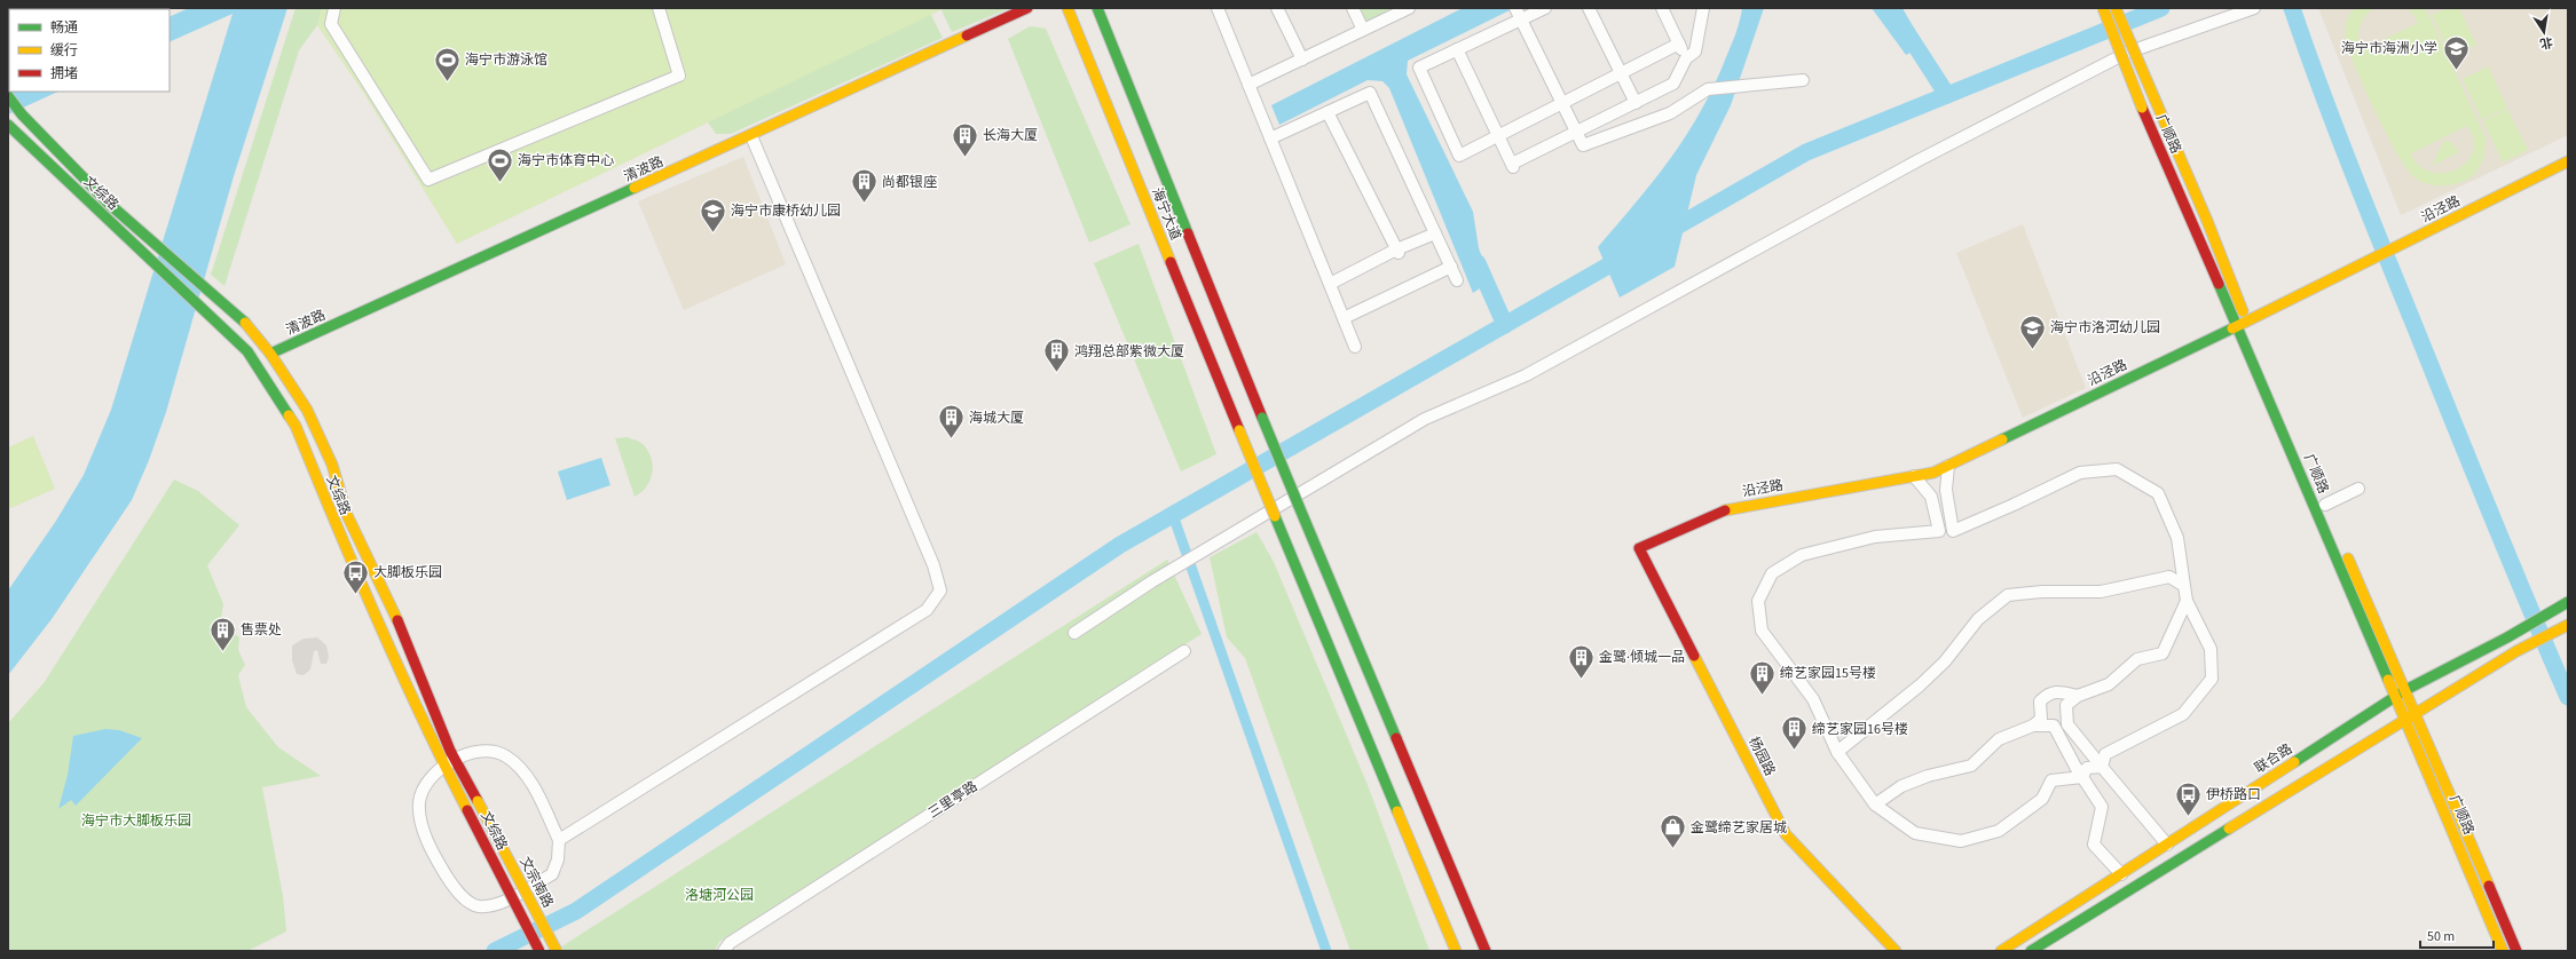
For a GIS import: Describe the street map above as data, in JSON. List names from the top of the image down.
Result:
{
  "streets": {
    "main road": [
      "广顺路",
      "清波路",
      "文综路",
      "沿泾路",
      "海宁大道",
      "杨园路",
      "联合路",
      "文宗南路"
    ],
    "street": ["三里亭路"]
  },
  "crossings": [
    ["广顺路", "沿泾路"],
    ["广顺路", "联合路"],
    ["清波路", "文宗南路"],
    ["文综路", "文宗南路"],
    ["沿泾路", "杨园路"]
  ],
  "parks": ["海宁市大脚板乐园", "洛塘河公园"],
  "places": {
    "school or university": ["海宁市海洲小学", "海宁市康桥幼儿园", "海宁市洛河幼儿园"],
    "sports": ["海宁市游泳馆", "海宁市体育中心"],
    "building": [
      "长海大厦",
      "尚都银座",
      "鸿翔总部紫微大厦",
      "海城大厦",
      "售票处",
      "金鹭·倾城一品",
      "缔艺家园15号楼",
      "缔艺家园16号楼"
    ],
    "bus stop": ["大脚板乐园", "伊桥路口"],
    "shop": ["金鹭缔艺家居城"]
  },
  "legend": ["畅通", "缓行", "拥堵"],
  "scale_bar": "50 m",
  "north": "bottom"
}
